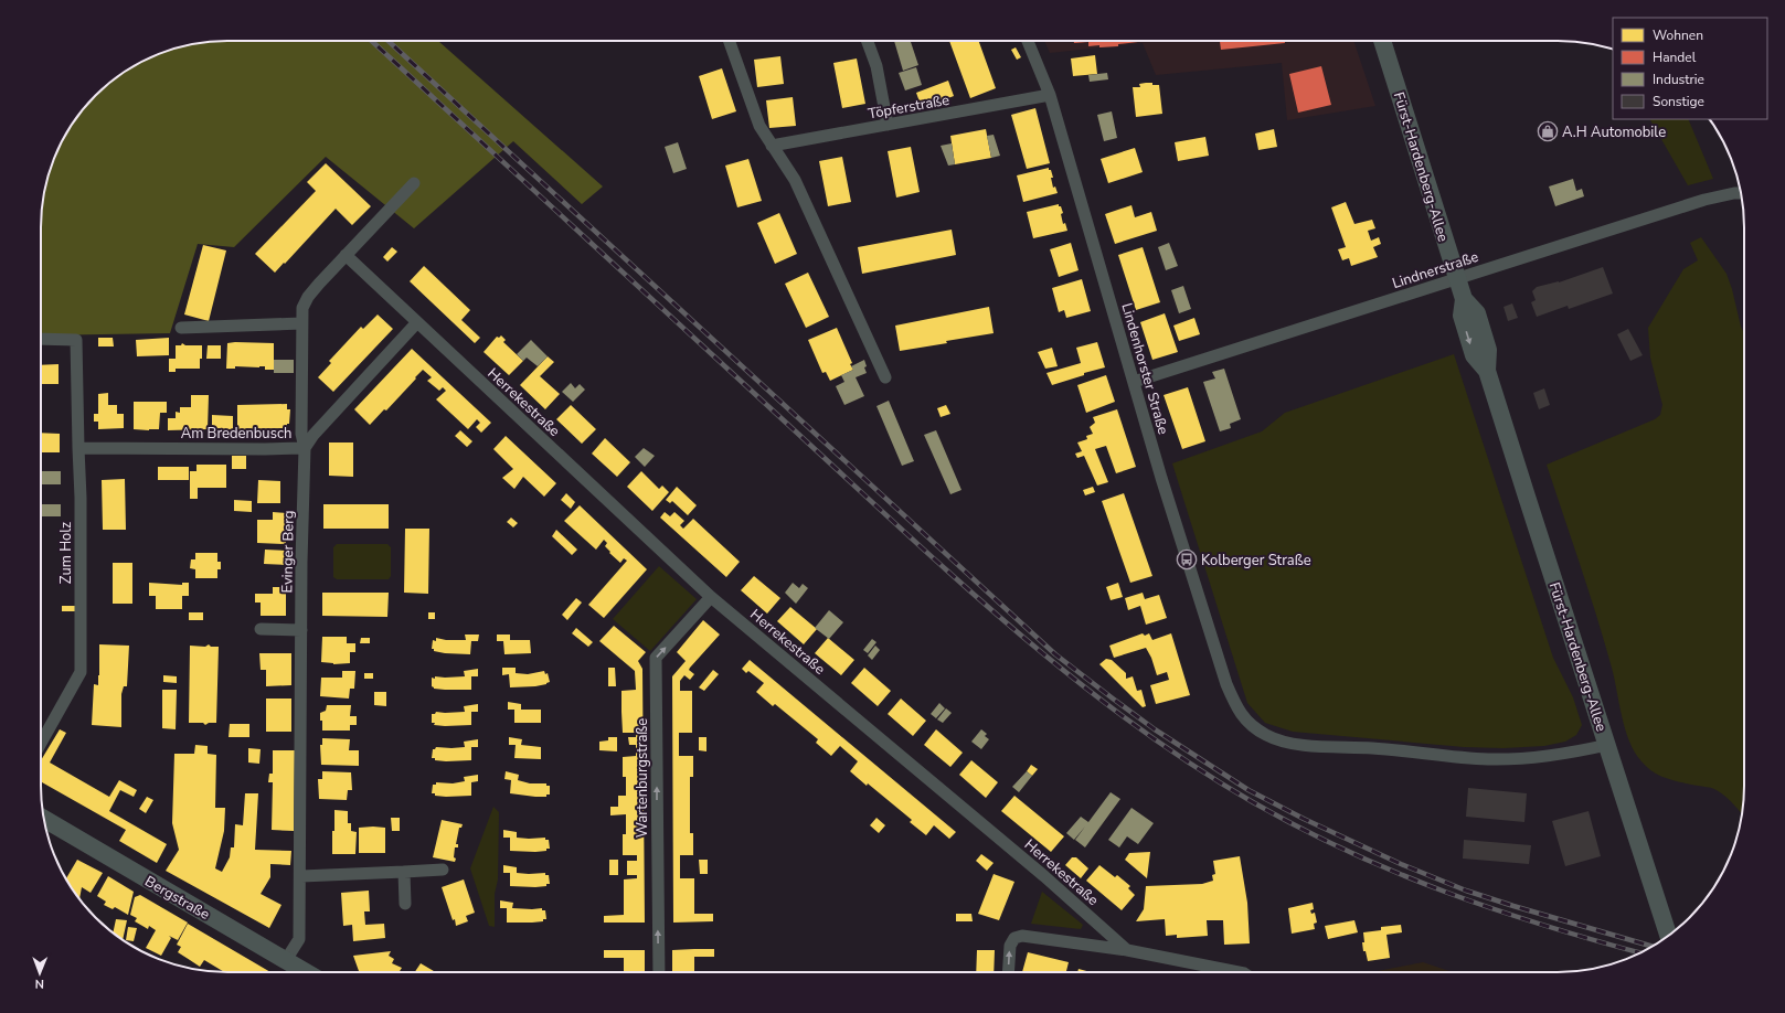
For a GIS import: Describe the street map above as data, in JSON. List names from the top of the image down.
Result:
{
  "streets": {
    "street": [
      "Töpferstraße",
      "Fürst-Hardenberg-Allee",
      "Lindnerstraße",
      "Lindenhorster Straße",
      "Herrekestraße",
      "Am Bredenbusch",
      "Evinger Berg",
      "Zum Holz",
      "Wartenburgstraße",
      "Bergstraße"
    ]
  },
  "crossings": [
    ["Töpferstraße", "Lindenhorster Straße"],
    ["Fürst-Hardenberg-Allee", "Lindnerstraße"],
    ["Fürst-Hardenberg-Allee", "Lindenhorster Straße"],
    ["Lindnerstraße", "Lindenhorster Straße"],
    ["Herrekestraße", "Am Bredenbusch"],
    ["Herrekestraße", "Evinger Berg"],
    ["Herrekestraße", "Wartenburgstraße"],
    ["Am Bredenbusch", "Evinger Berg"],
    ["Am Bredenbusch", "Zum Holz"],
    ["Evinger Berg", "Bergstraße"]
  ],
  "one_way": ["Wartenburgstraße"],
  "places": {
    "shop": ["A.H Automobile"],
    "bus stop": ["Kolberger Straße"]
  },
  "legend": [
    "Wohnen",
    "Handel",
    "Industrie",
    "Sonstige"
  ],
  "north": "bottom"
}
